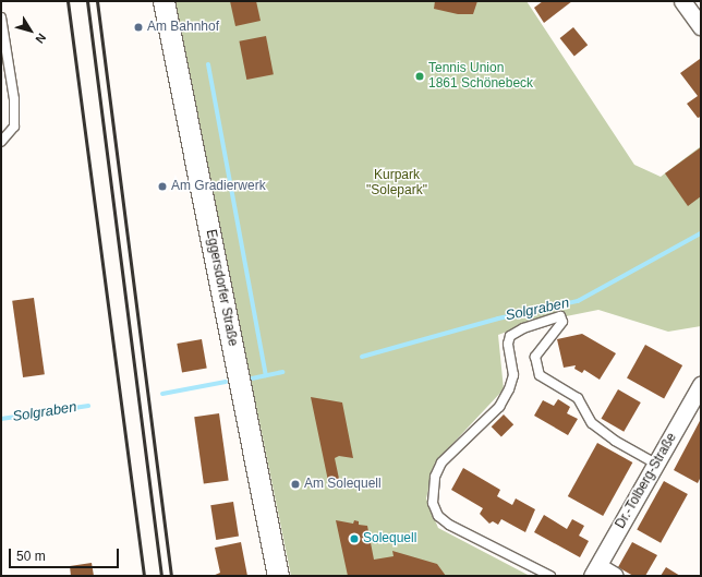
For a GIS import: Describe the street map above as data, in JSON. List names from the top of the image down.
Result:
{
  "streets": {
    "street": ["Eggersdorfer Straße", "Dr.-Tolberg-Straße"]
  },
  "water": ["Solgraben"],
  "parks": ["Kurpark \"Solepark\""],
  "places": [
    "Am Bahnhof",
    "Tennis Union 1861 Schönebeck",
    "Am Gradierwerk",
    "Am Solequell",
    "Solequell"
  ],
  "scale_bar": "50 m",
  "north": "bottom right"
}
